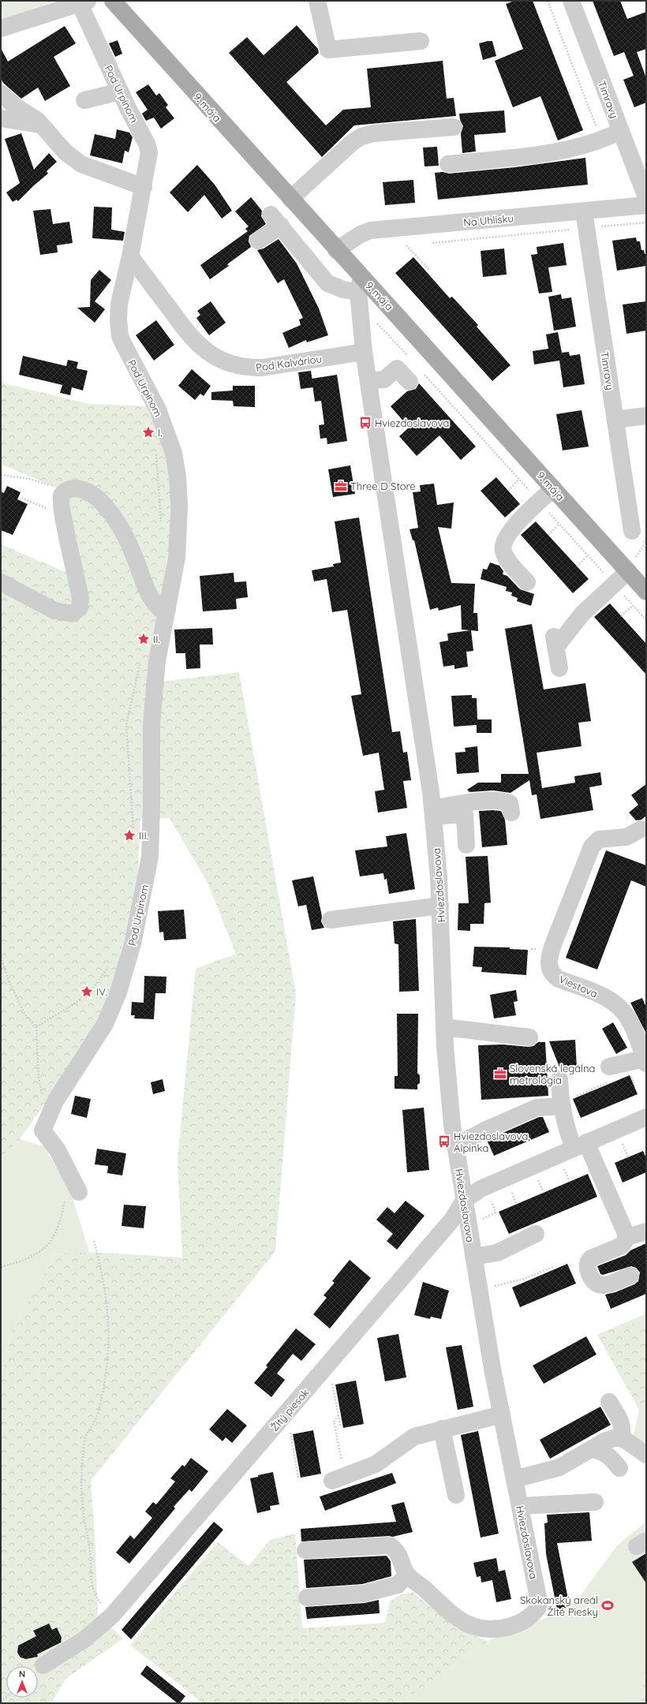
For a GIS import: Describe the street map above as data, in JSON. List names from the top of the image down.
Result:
{
  "streets": {
    "main road": ["9. mája"],
    "street": [
      "Pod Urpínom",
      "Timravy",
      "Na Uhlisku",
      "Pod Kalváriou",
      "Hviezdoslavova",
      "Viestova",
      "Žltý piesok"
    ]
  },
  "crossings": [
    ["Pod Urpínom", "Pod Kalváriou"],
    ["Timravy", "Na Uhlisku"],
    ["9. mája", "Na Uhlisku"],
    ["9. mája", "Hviezdoslavova"],
    ["Pod Kalváriou", "Hviezdoslavova"],
    ["Hviezdoslavova", "Žltý piesok"]
  ],
  "places": {
    "bus stop": ["Hviezdoslavova", "Hviezdoslavova, Alpinka"],
    "place": [
      "I.",
      "II.",
      "III.",
      "IV."
    ],
    "office": ["Three D Store", "Slovenská legálna metrológia"],
    "sports": ["Skokanský areál Žlté Piesky"]
  },
  "north": "top"
}
